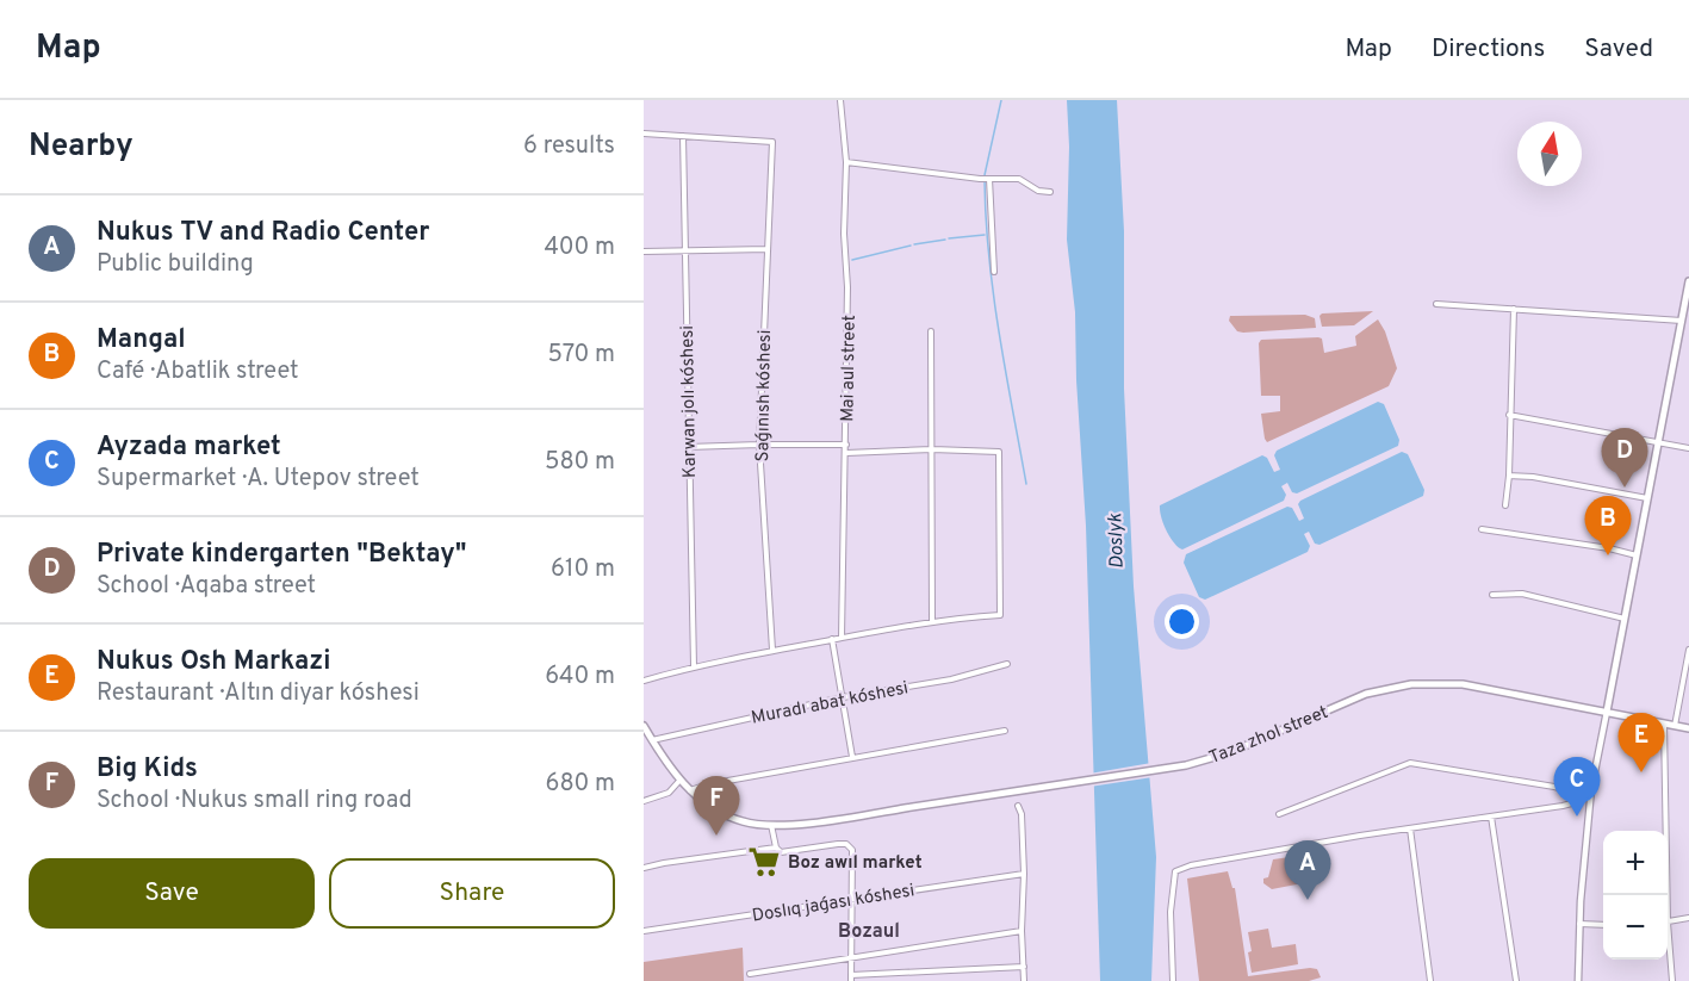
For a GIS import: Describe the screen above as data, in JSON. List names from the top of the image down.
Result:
{
  "streets": {
    "main road": ["Taza zhol street"],
    "street": [
      "Mai aul street",
      "Saǵınısh kóshesi",
      "Karwan jolı kóshesi",
      "Muradı abat kóshesi",
      "Doslıq jaǵası kóshesi"
    ]
  },
  "crossings": [
    ["Saǵınısh kóshesi", "Karwan jolı kóshesi"],
    ["Muradı abat kóshesi", "Taza zhol street"]
  ],
  "districts": ["Bozaul"],
  "water": ["Doslyk"],
  "places": {
    "supermarket": ["Boz awıl market"]
  },
  "north": "top",
  "page": {
    "header": "Map",
    "nav": ["Map", "Directions", "Saved"],
    "heading": ["Nearby", "6 results"],
    "list": [
      {
        "mark": "A",
        "name": "Nukus TV and Radio Center",
        "note": "Public building",
        "value": "400 m"
      },
      {
        "mark": "B",
        "name": "Mangal",
        "note": "Café · Abatlik street",
        "value": "570 m"
      },
      {
        "mark": "C",
        "name": "Ayzada market",
        "note": "Supermarket · A. Utepov street",
        "value": "580 m"
      },
      {
        "mark": "D",
        "name": "Private kindergarten \"Bektay\"",
        "note": "School · Aqaba street",
        "value": "610 m"
      },
      {
        "mark": "E",
        "name": "Nukus Osh Markazi",
        "note": "Restaurant · Altın diyar kóshesi",
        "value": "640 m"
      },
      {
        "mark": "F",
        "name": "Big Kids",
        "note": "School · Nukus small ring road",
        "value": "680 m"
      }
    ],
    "pins": [
      "D",
      "B",
      "E",
      "C",
      "F",
      "A"
    ],
    "map_buttons": ["+", "−"],
    "buttons": ["Save", "Share"]
  }
}
